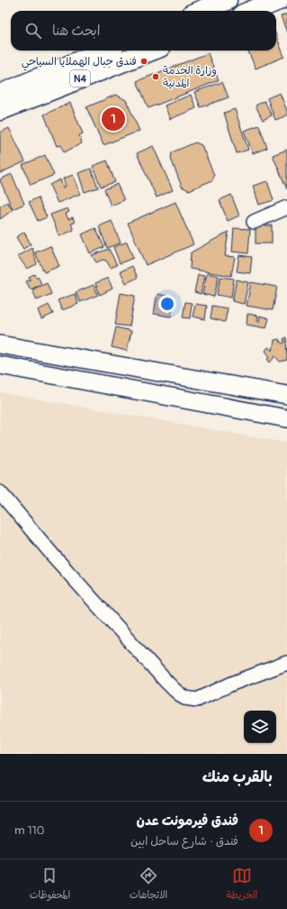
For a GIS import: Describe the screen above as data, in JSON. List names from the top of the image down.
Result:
{
  "streets": {
    "highway": ["N4"]
  },
  "places": ["فندق جبال الهملايا السياحي", "وزارة الخدمة المدنية"],
  "page": {
    "search": "ابحث هنا",
    "pins": "1",
    "heading": "بالقرب منك",
    "list": [
      {
        "mark": "1",
        "name": "فندق فيرمونت عدن",
        "note": "فندق · شارع ساحل ابين",
        "value": "110 m"
      }
    ],
    "nav": ["الخريطة", "الاتجاهات", "المحفوظات"]
  }
}
